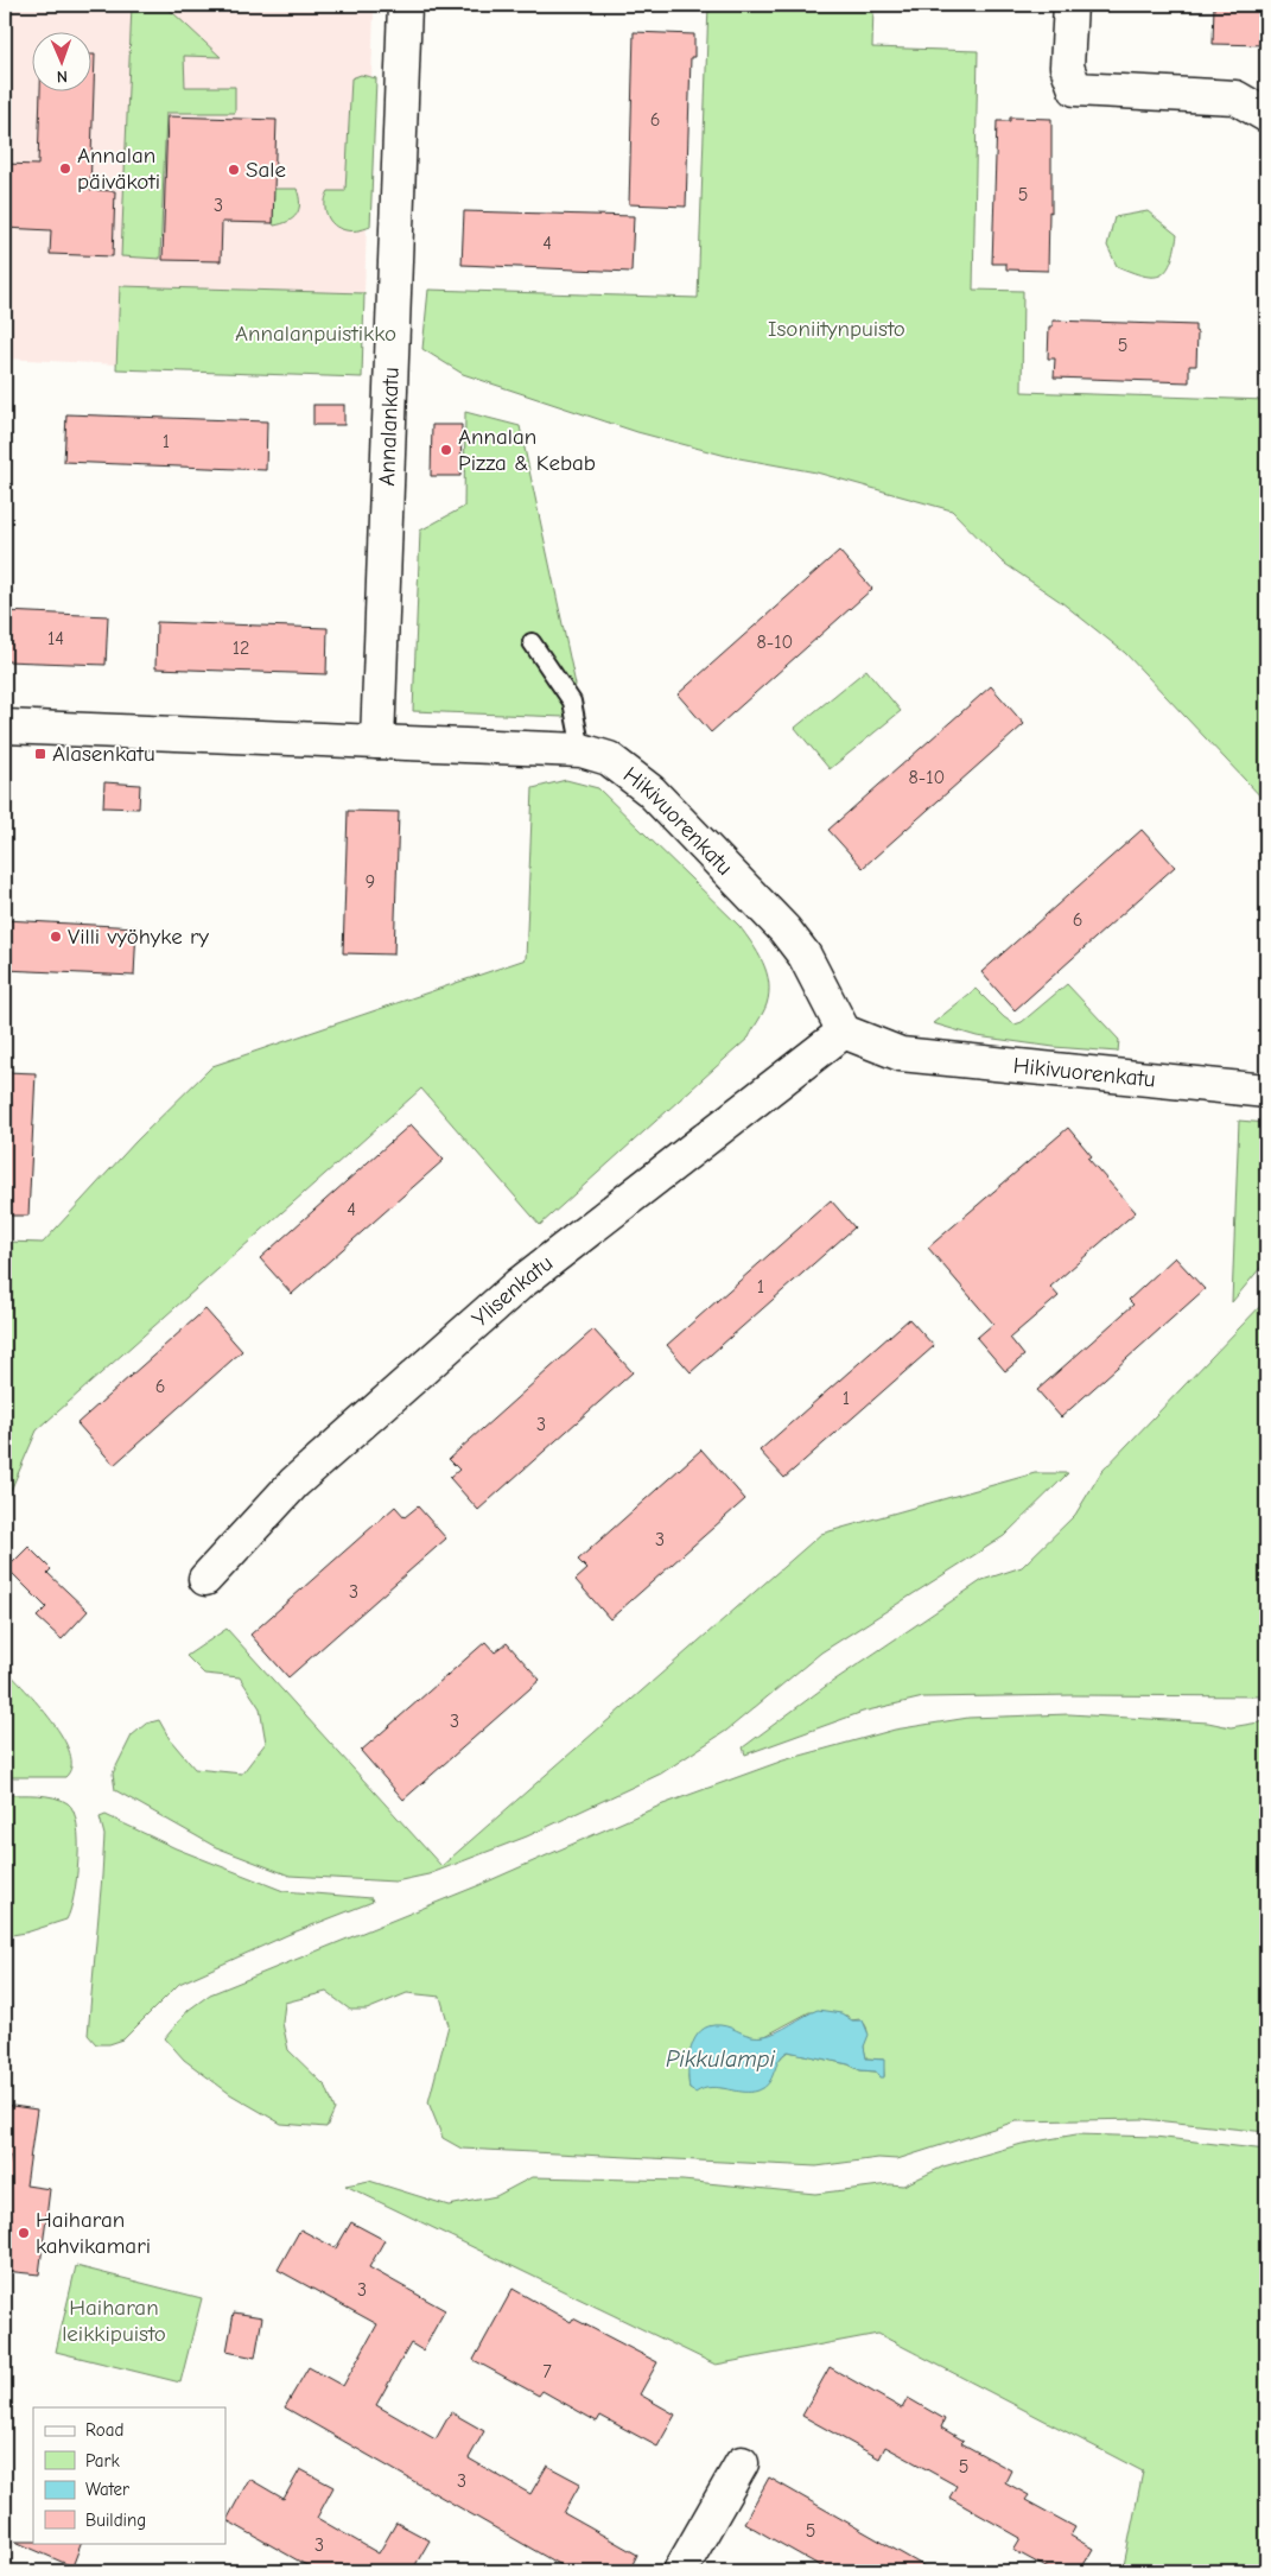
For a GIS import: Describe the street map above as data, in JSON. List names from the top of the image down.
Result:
{
  "streets": {
    "street": ["Annalankatu", "Hikivuorenkatu", "Ylisenkatu"]
  },
  "crossings": [
    ["Annalankatu", "Hikivuorenkatu"],
    ["Hikivuorenkatu", "Ylisenkatu"]
  ],
  "water": ["Pikkulampi"],
  "parks": ["Isoniitynpuisto", "Annalanpuistikko", "Haiharan leikkipuisto"],
  "places": {
    "other": [
      "Annalan päiväkoti",
      "Sale",
      "Annalan Pizza & Kebab",
      "Villi vyöhyke ry",
      "Haiharan kahvikamari"
    ],
    "transit": ["Alasenkatu"]
  },
  "house_numbers": [
    "6",
    "5",
    "3",
    "4",
    "5",
    "1",
    "14",
    "8-10",
    "12",
    "8-10",
    "9",
    "6",
    "4",
    "1",
    "6",
    "1",
    "3",
    "3",
    "3",
    "3",
    "3",
    "7",
    "5",
    "3",
    "5",
    "3"
  ],
  "legend": [
    "Road",
    "Park",
    "Water",
    "Building"
  ],
  "north": "bottom"
}
